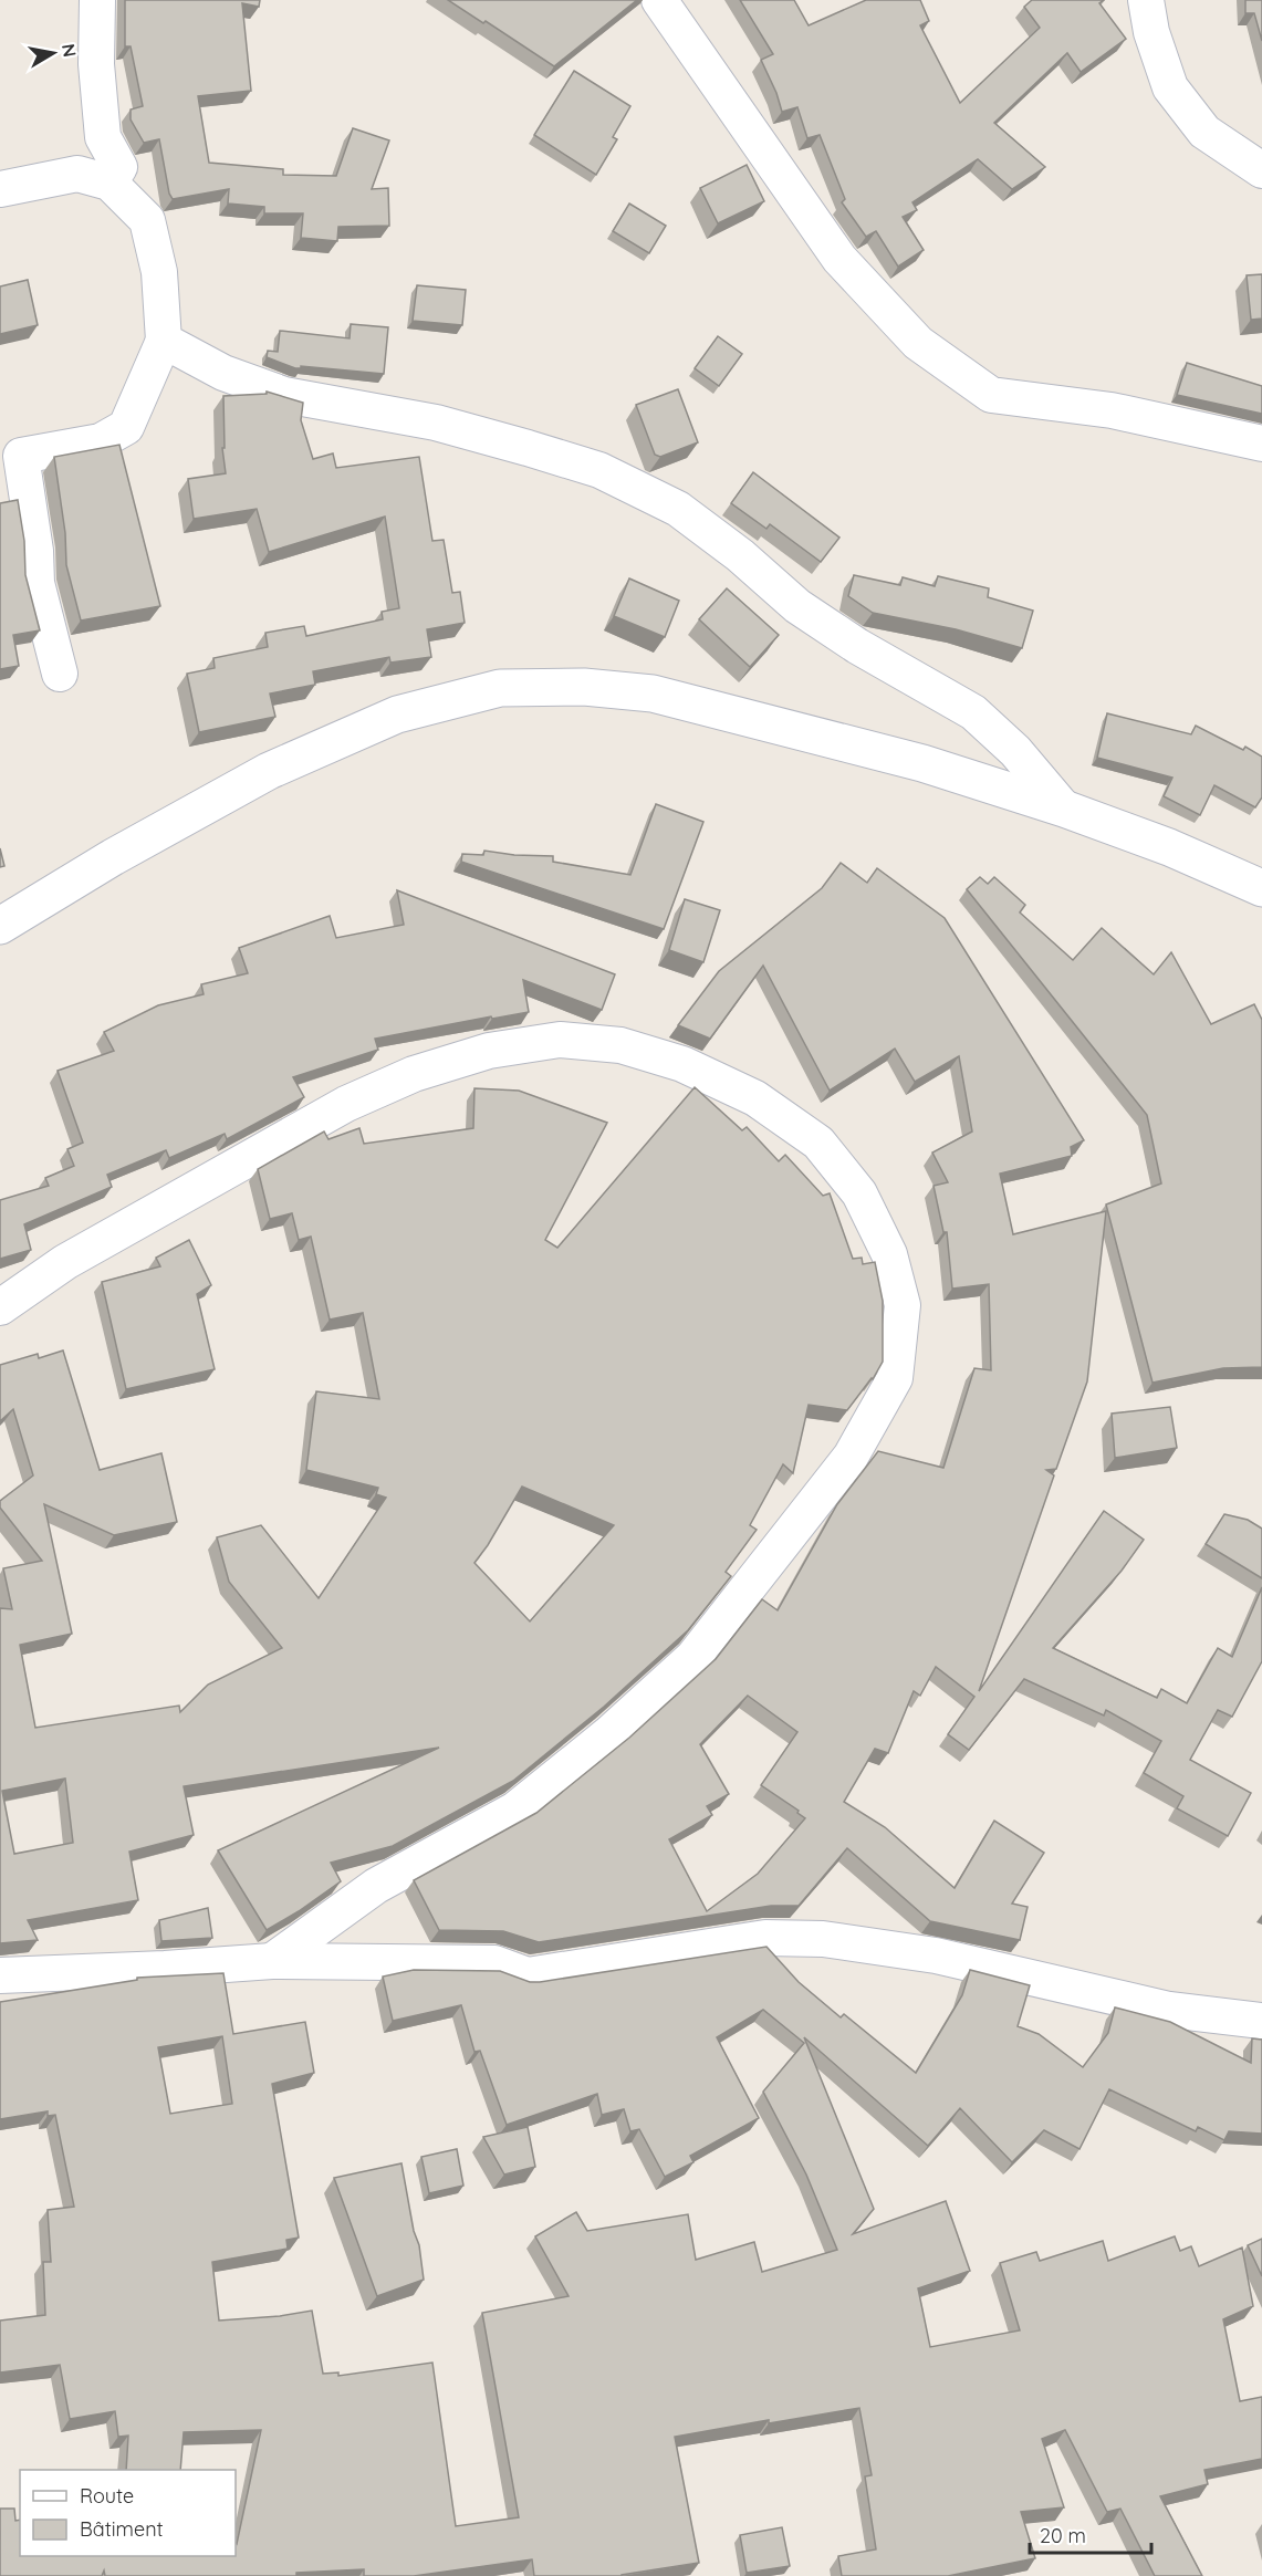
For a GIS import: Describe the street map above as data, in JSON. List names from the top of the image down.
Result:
{
  "legend": ["Route", "Bâtiment"],
  "scale_bar": "20 m",
  "north": "right"
}
